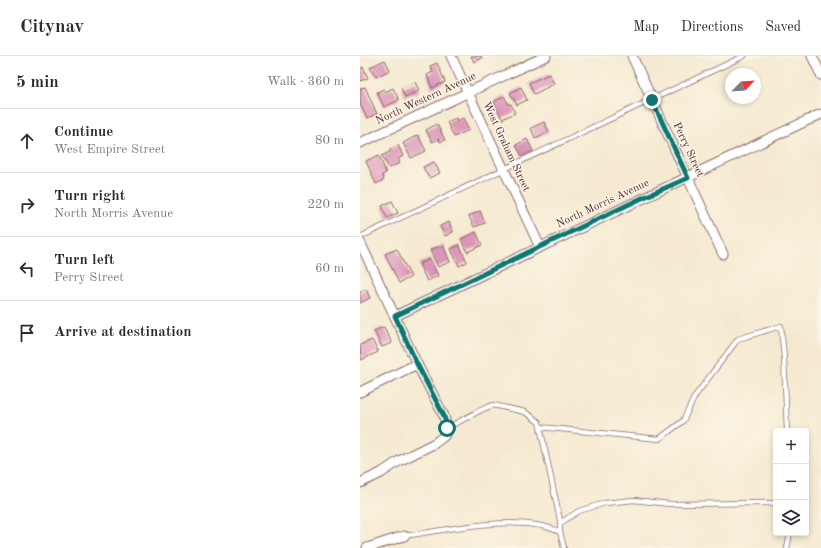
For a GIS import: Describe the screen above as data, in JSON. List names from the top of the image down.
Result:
{
  "streets": {
    "street": [
      "North Western Avenue",
      "West Graham Street",
      "Perry Street",
      "North Morris Avenue"
    ]
  },
  "crossings": [
    ["North Western Avenue", "West Graham Street"],
    ["West Graham Street", "North Morris Avenue"],
    ["Perry Street", "North Morris Avenue"]
  ],
  "north": "top right",
  "page": {
    "header": "Citynav",
    "nav": ["Map", "Directions", "Saved"],
    "heading": ["5 min", "Walk · 360 m"],
    "list": [
      ["Continue", "West Empire Street", "80 m"],
      ["Turn right", "North Morris Avenue", "220 m"],
      ["Turn left", "Perry Street", "60 m"],
      "Arrive at destination"
    ],
    "map_buttons": ["+", "−"]
  }
}
